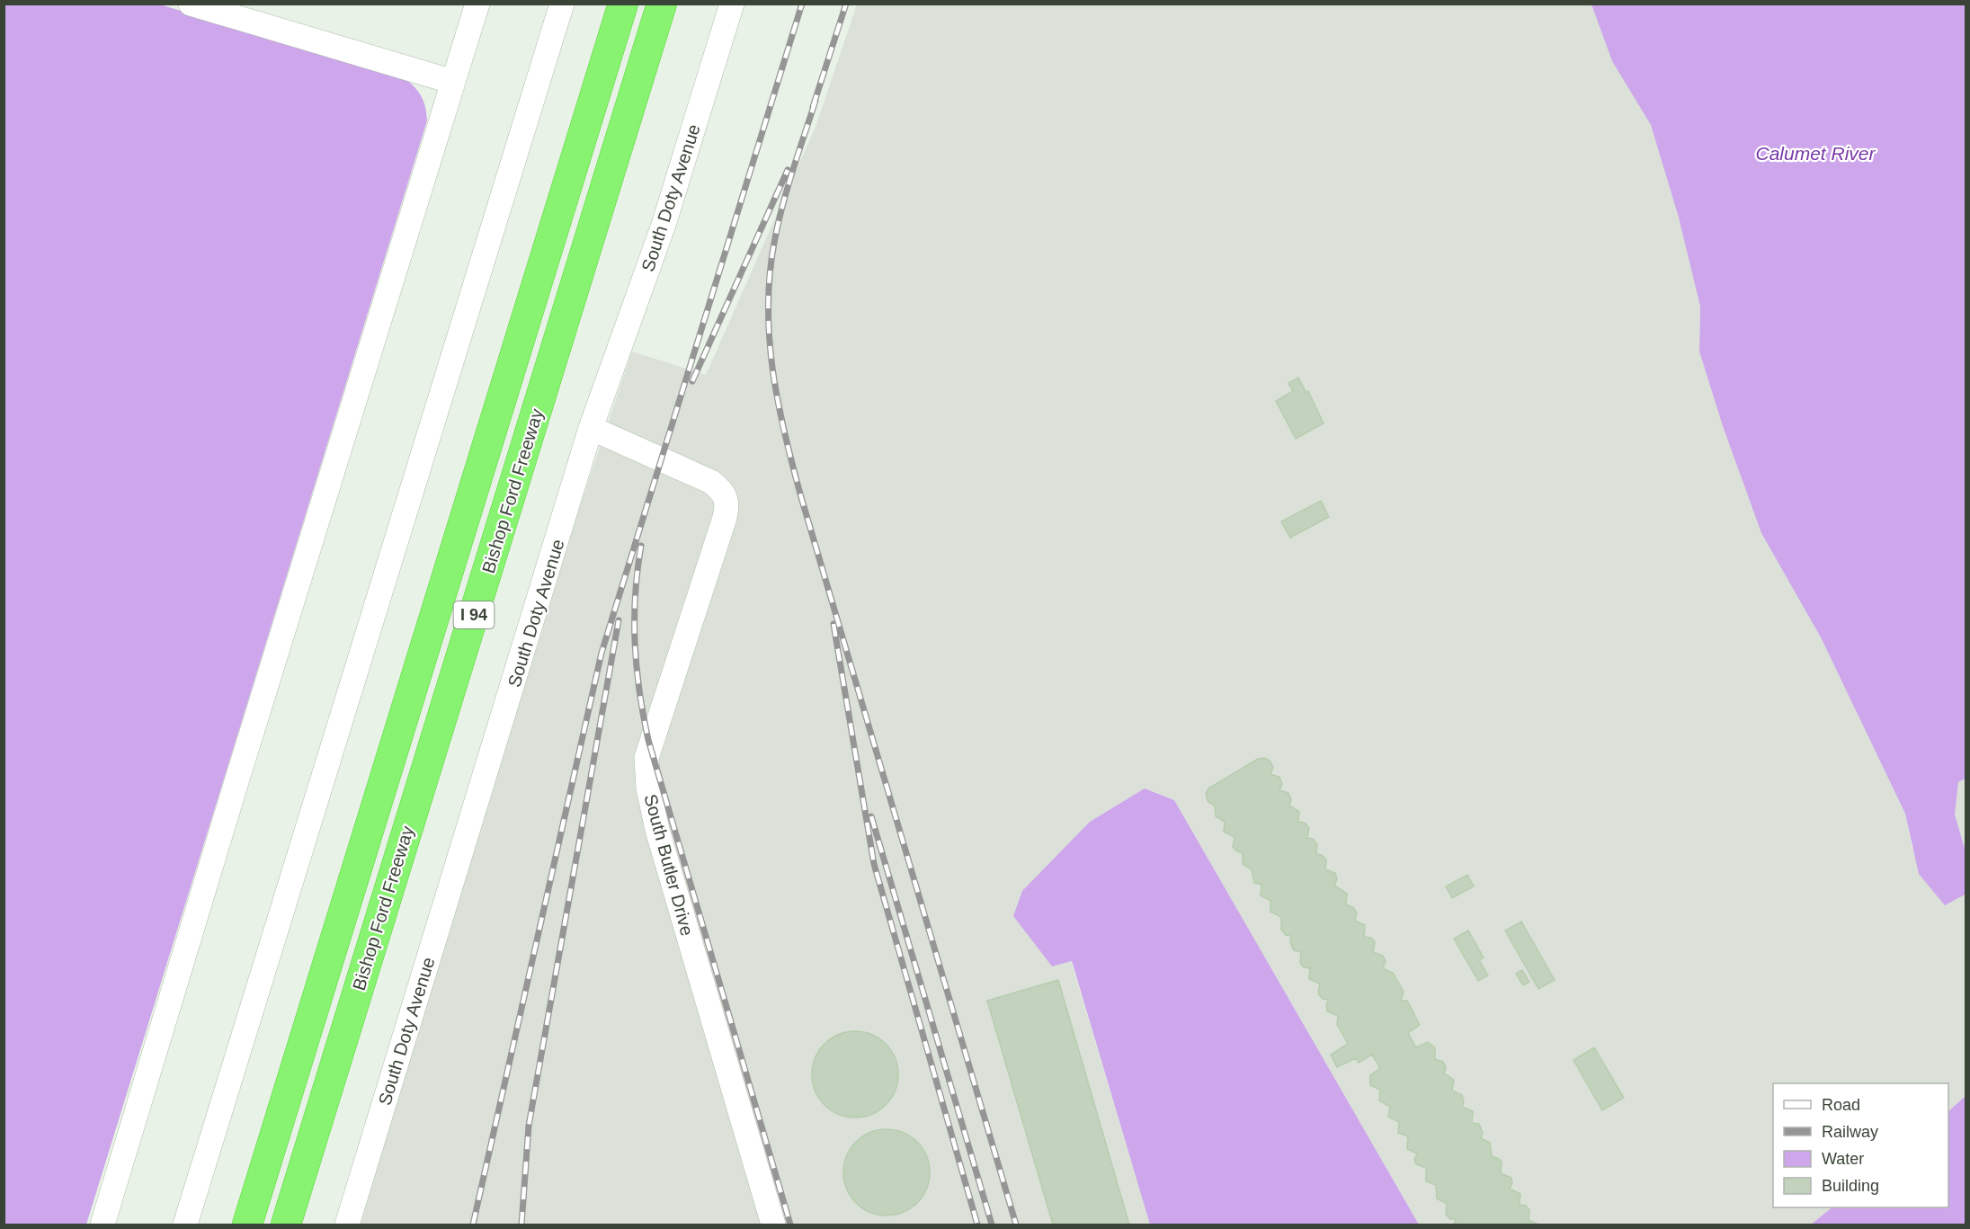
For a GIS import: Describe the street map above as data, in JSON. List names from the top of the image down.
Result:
{
  "streets": {
    "highway": ["Bishop Ford Freeway", "I 94"],
    "street": ["South Doty Avenue", "South Butler Drive"]
  },
  "crossings": [
    ["South Doty Avenue", "South Butler Drive"]
  ],
  "water": ["Calumet River"],
  "legend": [
    "Road",
    "Railway",
    "Water",
    "Building"
  ]
}
